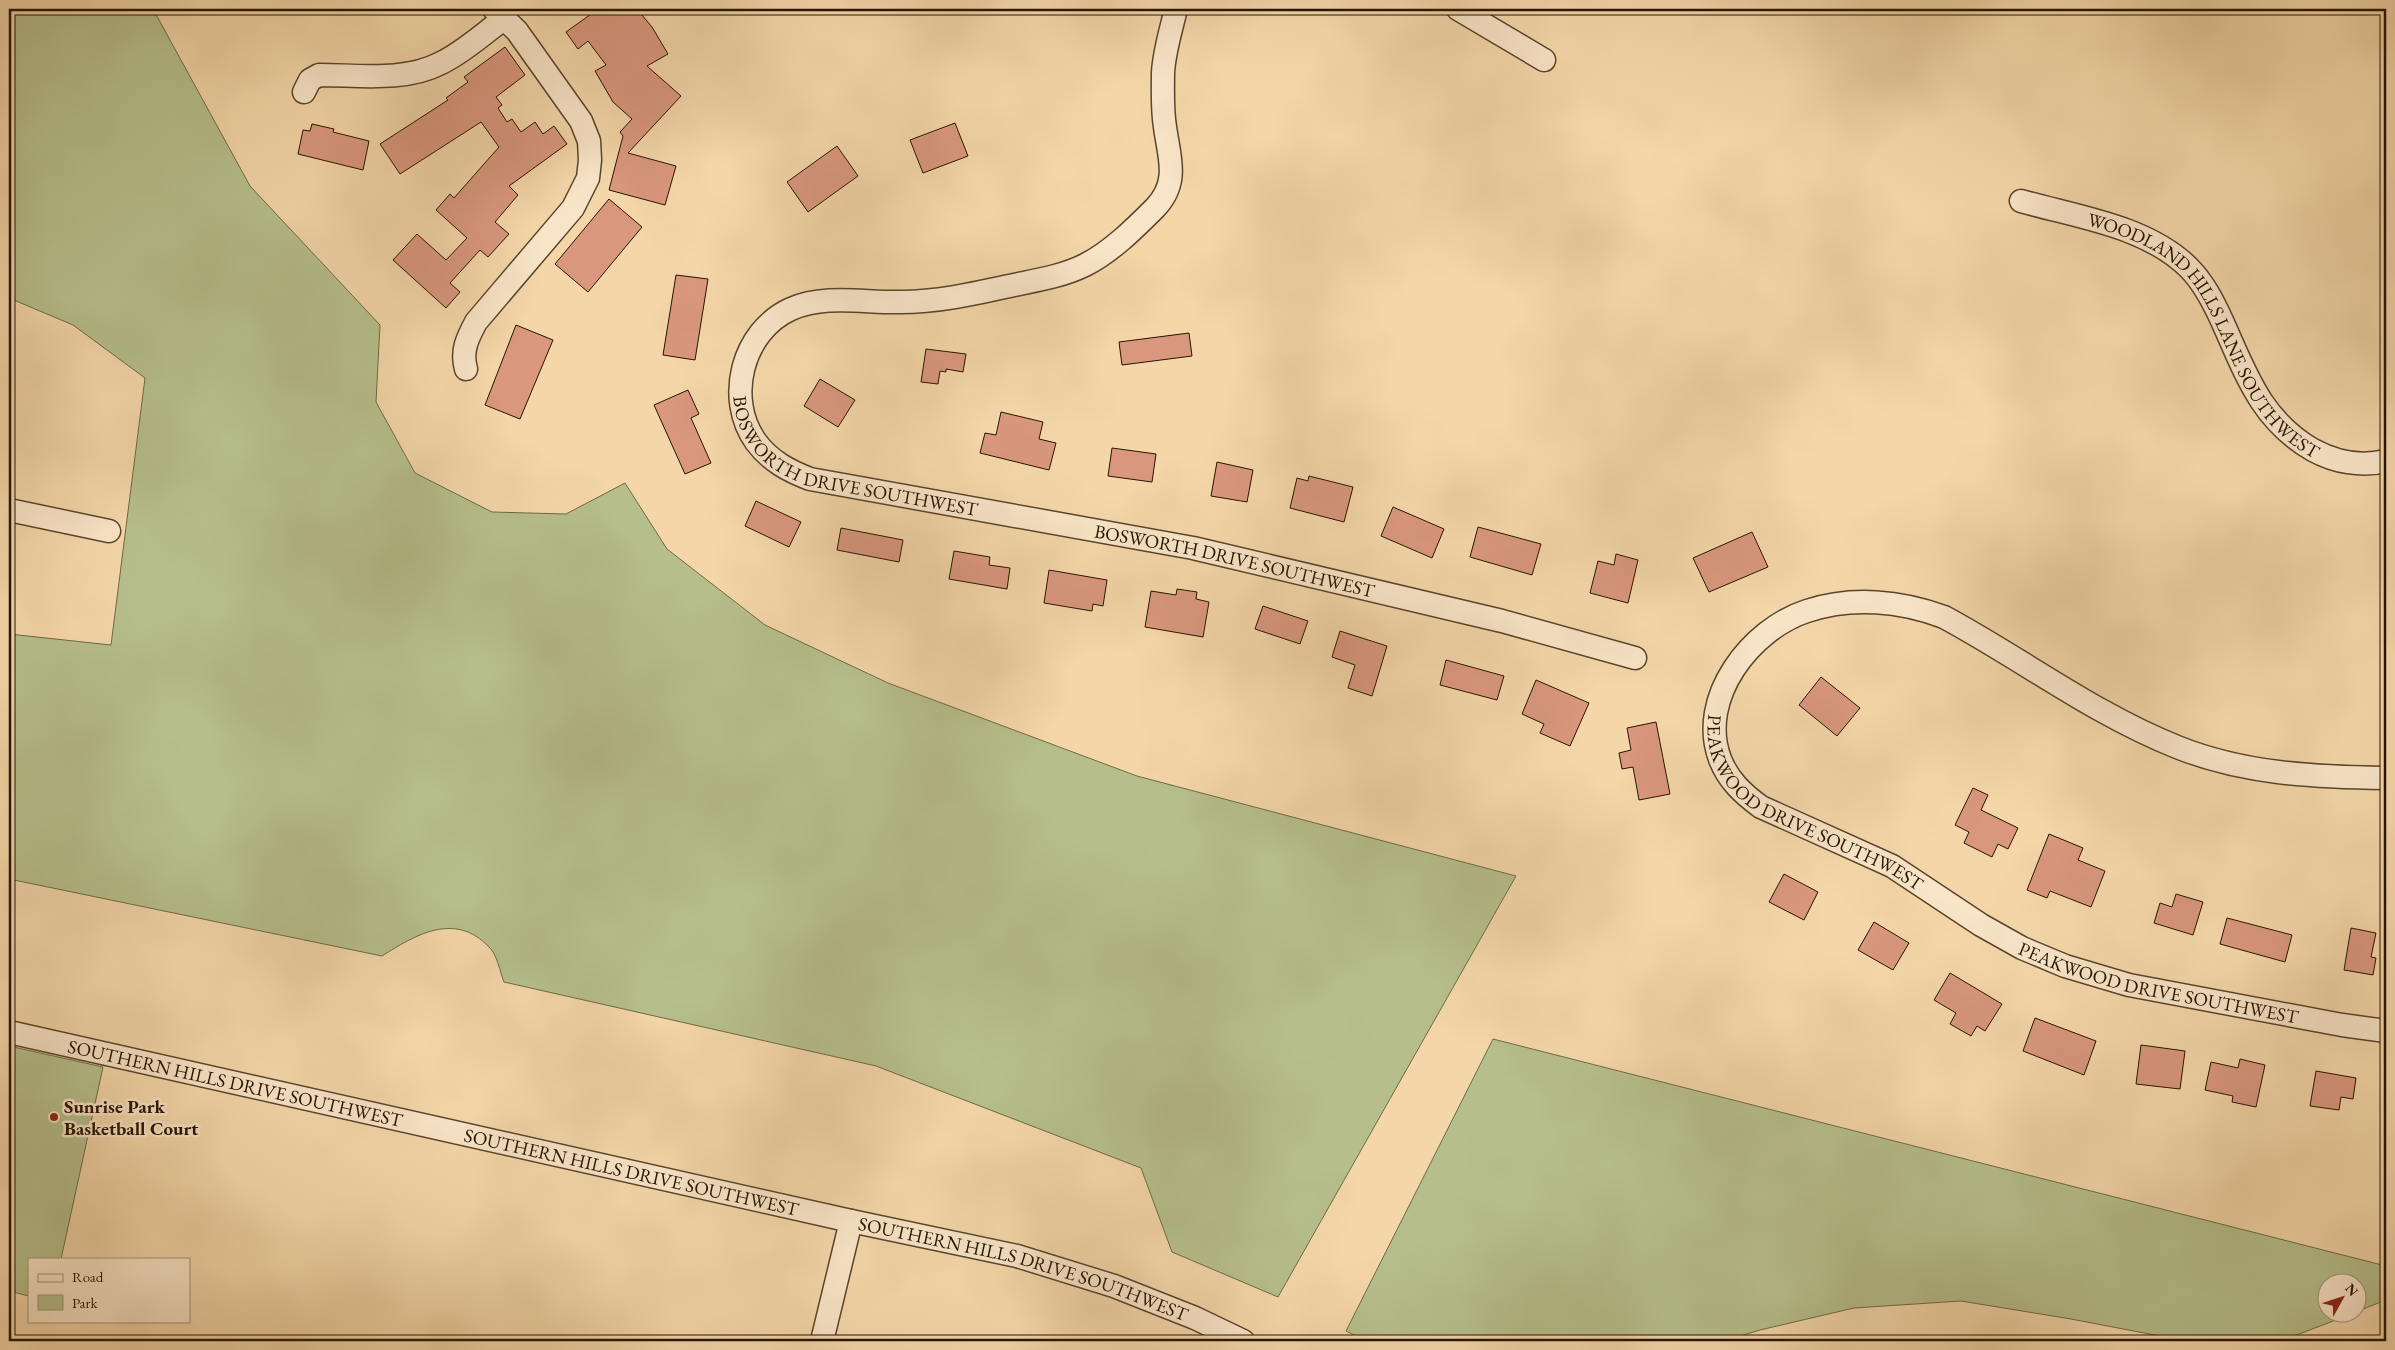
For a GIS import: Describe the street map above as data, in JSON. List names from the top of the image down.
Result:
{
  "streets": {
    "street": [
      "WOODLAND HILLS LANE SOUTHWEST",
      "BOSWORTH DRIVE SOUTHWEST",
      "PEAKWOOD DRIVE SOUTHWEST",
      "SOUTHERN HILLS DRIVE SOUTHWEST"
    ]
  },
  "places": ["Sunrise Park Basketball Court"],
  "legend": ["Road", "Park"],
  "north": "top right"
}
